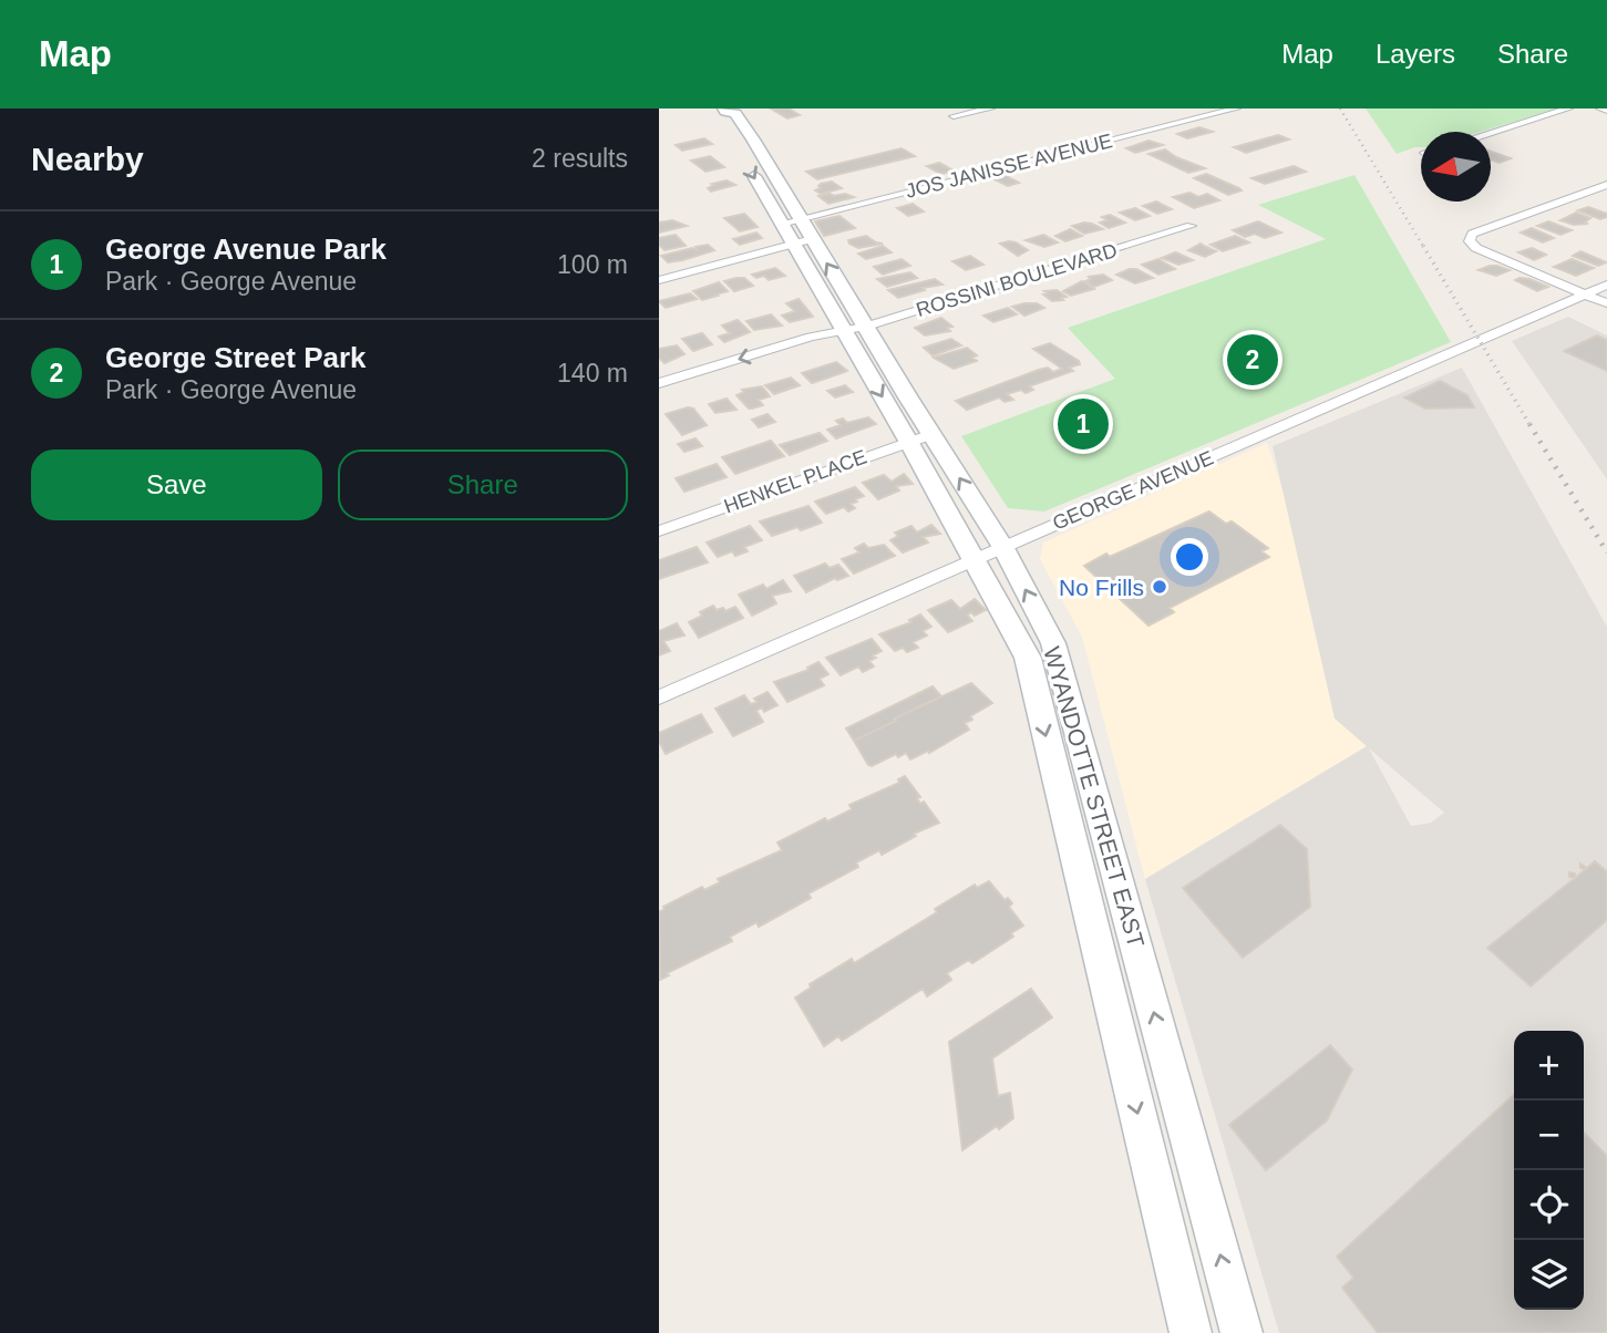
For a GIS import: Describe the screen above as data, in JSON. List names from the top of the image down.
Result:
{
  "streets": {
    "main road": ["WYANDOTTE STREET EAST"],
    "street": [
      "JOS JANISSE AVENUE",
      "ROSSINI BOULEVARD",
      "HENKEL PLACE",
      "GEORGE AVENUE"
    ]
  },
  "crossings": [
    ["JOS JANISSE AVENUE", "WYANDOTTE STREET EAST"],
    ["ROSSINI BOULEVARD", "WYANDOTTE STREET EAST"],
    ["HENKEL PLACE", "WYANDOTTE STREET EAST"],
    ["GEORGE AVENUE", "WYANDOTTE STREET EAST"]
  ],
  "places": ["No Frills"],
  "north": "left",
  "page": {
    "header": "Map",
    "nav": ["Map", "Layers", "Share"],
    "heading": ["Nearby", "2 results"],
    "list": [
      {
        "mark": "1",
        "name": "George Avenue Park",
        "note": "Park · George Avenue",
        "value": "100 m"
      },
      {
        "mark": "2",
        "name": "George Street Park",
        "note": "Park · George Avenue",
        "value": "140 m"
      }
    ],
    "pins": ["2", "1"],
    "buttons": ["Save", "Share"],
    "map_buttons": ["+", "−"]
  }
}
